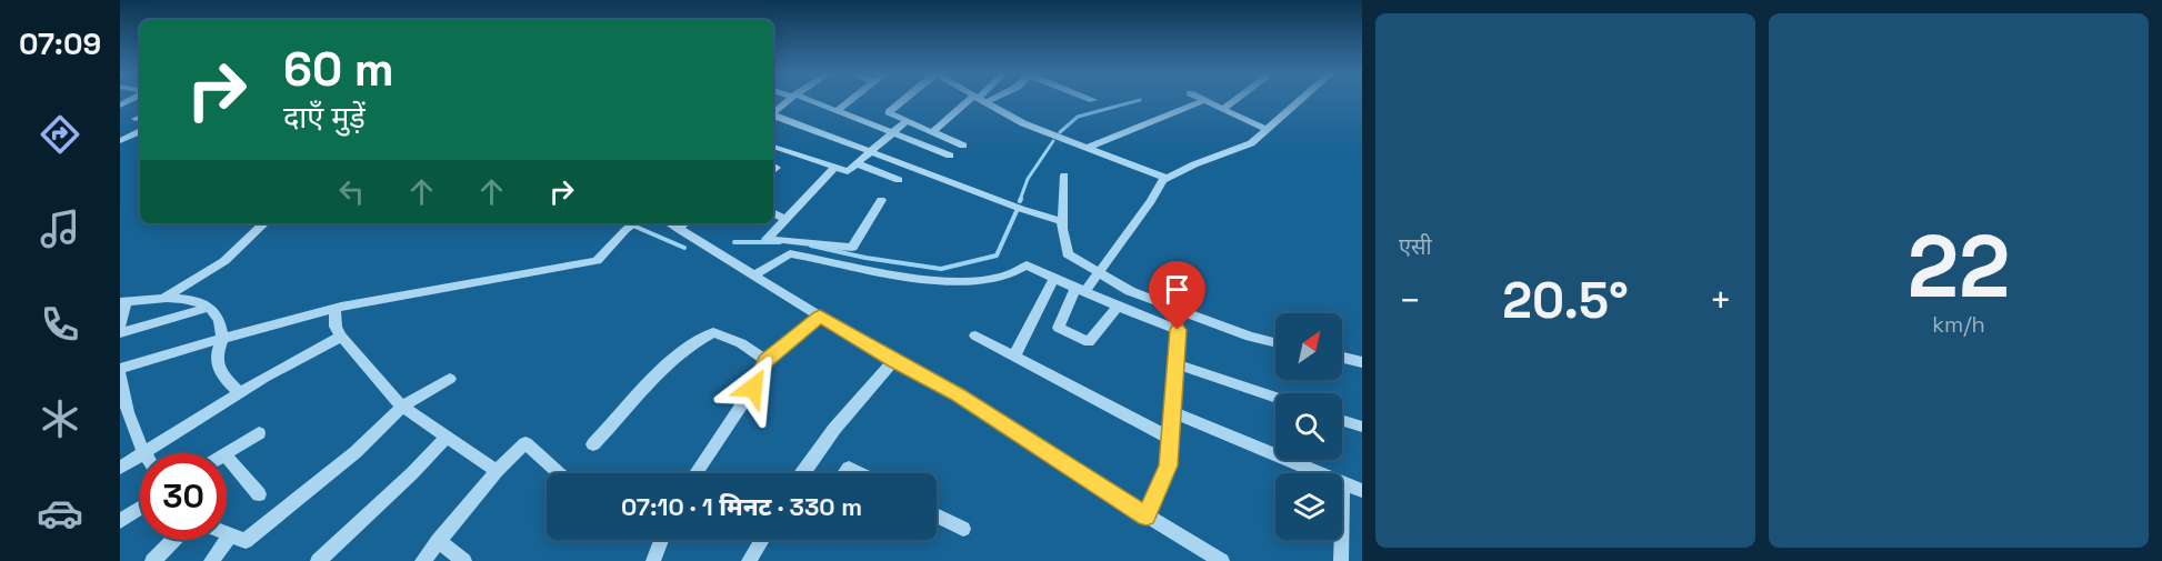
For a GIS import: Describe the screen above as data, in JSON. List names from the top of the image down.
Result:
{
  "north": "top right",
  "page": {
    "tabs": "07:09",
    "tile": [
      "एसी",
      ["22", "km/h"]
    ],
    "turn": ["60 m", "दाएँ मुड़ें"],
    "heat": ["−", "20.5°", "+"],
    "limit": "30",
    "trip": "07:10 · 1 मिनट · 330 m"
  }
}
